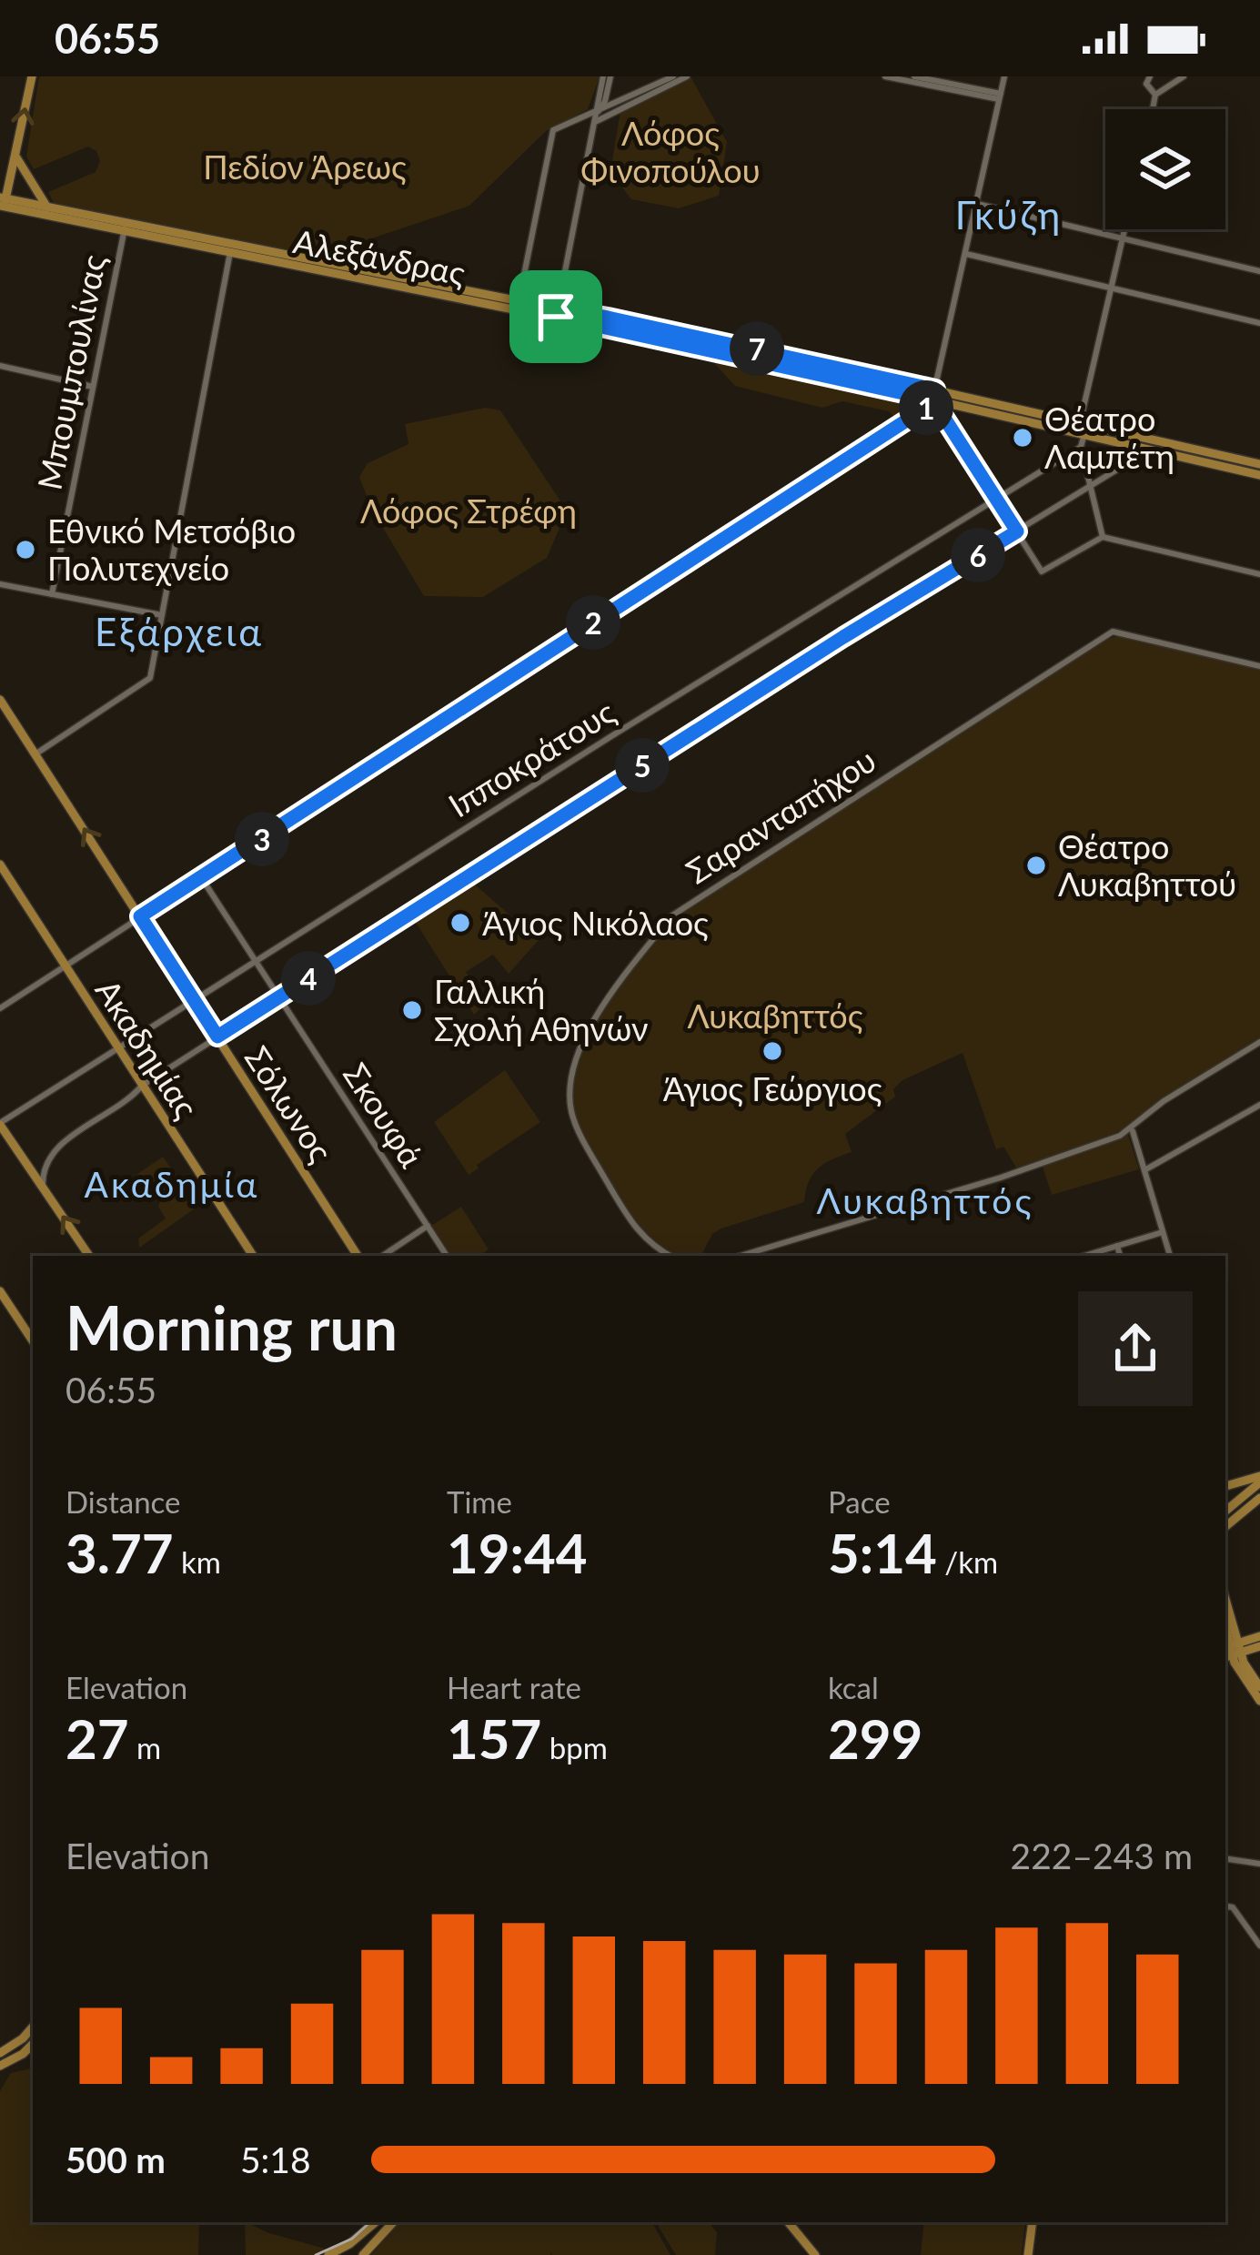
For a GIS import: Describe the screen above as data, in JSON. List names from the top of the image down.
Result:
{
  "streets": {
    "main road": ["Αλεξάνδρας", "Ακαδημίας", "Σόλωνος"],
    "street": [
      "Μπουμπουλίνας",
      "Ιπποκράτους",
      "Σαρανταπήχου",
      "Σκουφά"
    ]
  },
  "crossings": [
    ["Αλεξάνδρας", "Μπουμπουλίνας"],
    ["Ιπποκράτους", "Ακαδημίας"],
    ["Ιπποκράτους", "Σόλωνος"],
    ["Ιπποκράτους", "Σκουφά"]
  ],
  "districts": [
    "Γκύζη",
    "Εξάρχεια",
    "Ακαδημία",
    "Λυκαβηττός"
  ],
  "parks": [
    "Λόφος Φινοπούλου",
    "Πεδίον Άρεως",
    "Λόφος Στρέφη",
    "Λυκαβηττός"
  ],
  "places": [
    "Θέατρο Λαμπέτη",
    "Εθνικό Μετσόβιο Πολυτεχνείο",
    "Θέατρο Λυκαβηττού",
    "Άγιος Νικόλαος",
    "Γαλλική Σχολή Αθηνών",
    "Άγιος Γεώργιος"
  ],
  "page": {
    "status": "06:55",
    "pins": [
      "7",
      "1",
      "6",
      "2",
      "5",
      "3",
      "4"
    ],
    "heading": ["Morning run", "06:55"],
    "stats": [
      ["Distance", "3.77 km"],
      ["Time", "19:44"],
      ["Pace", "5:14 /km"],
      ["Elevation", "27 m"],
      ["Heart rate", "157 bpm"],
      ["kcal", "299"]
    ],
    "chart": ["Elevation", "222–243 m"],
    "list": [
      {
        "name": "500 m",
        "note": "5:18"
      }
    ]
  }
}
